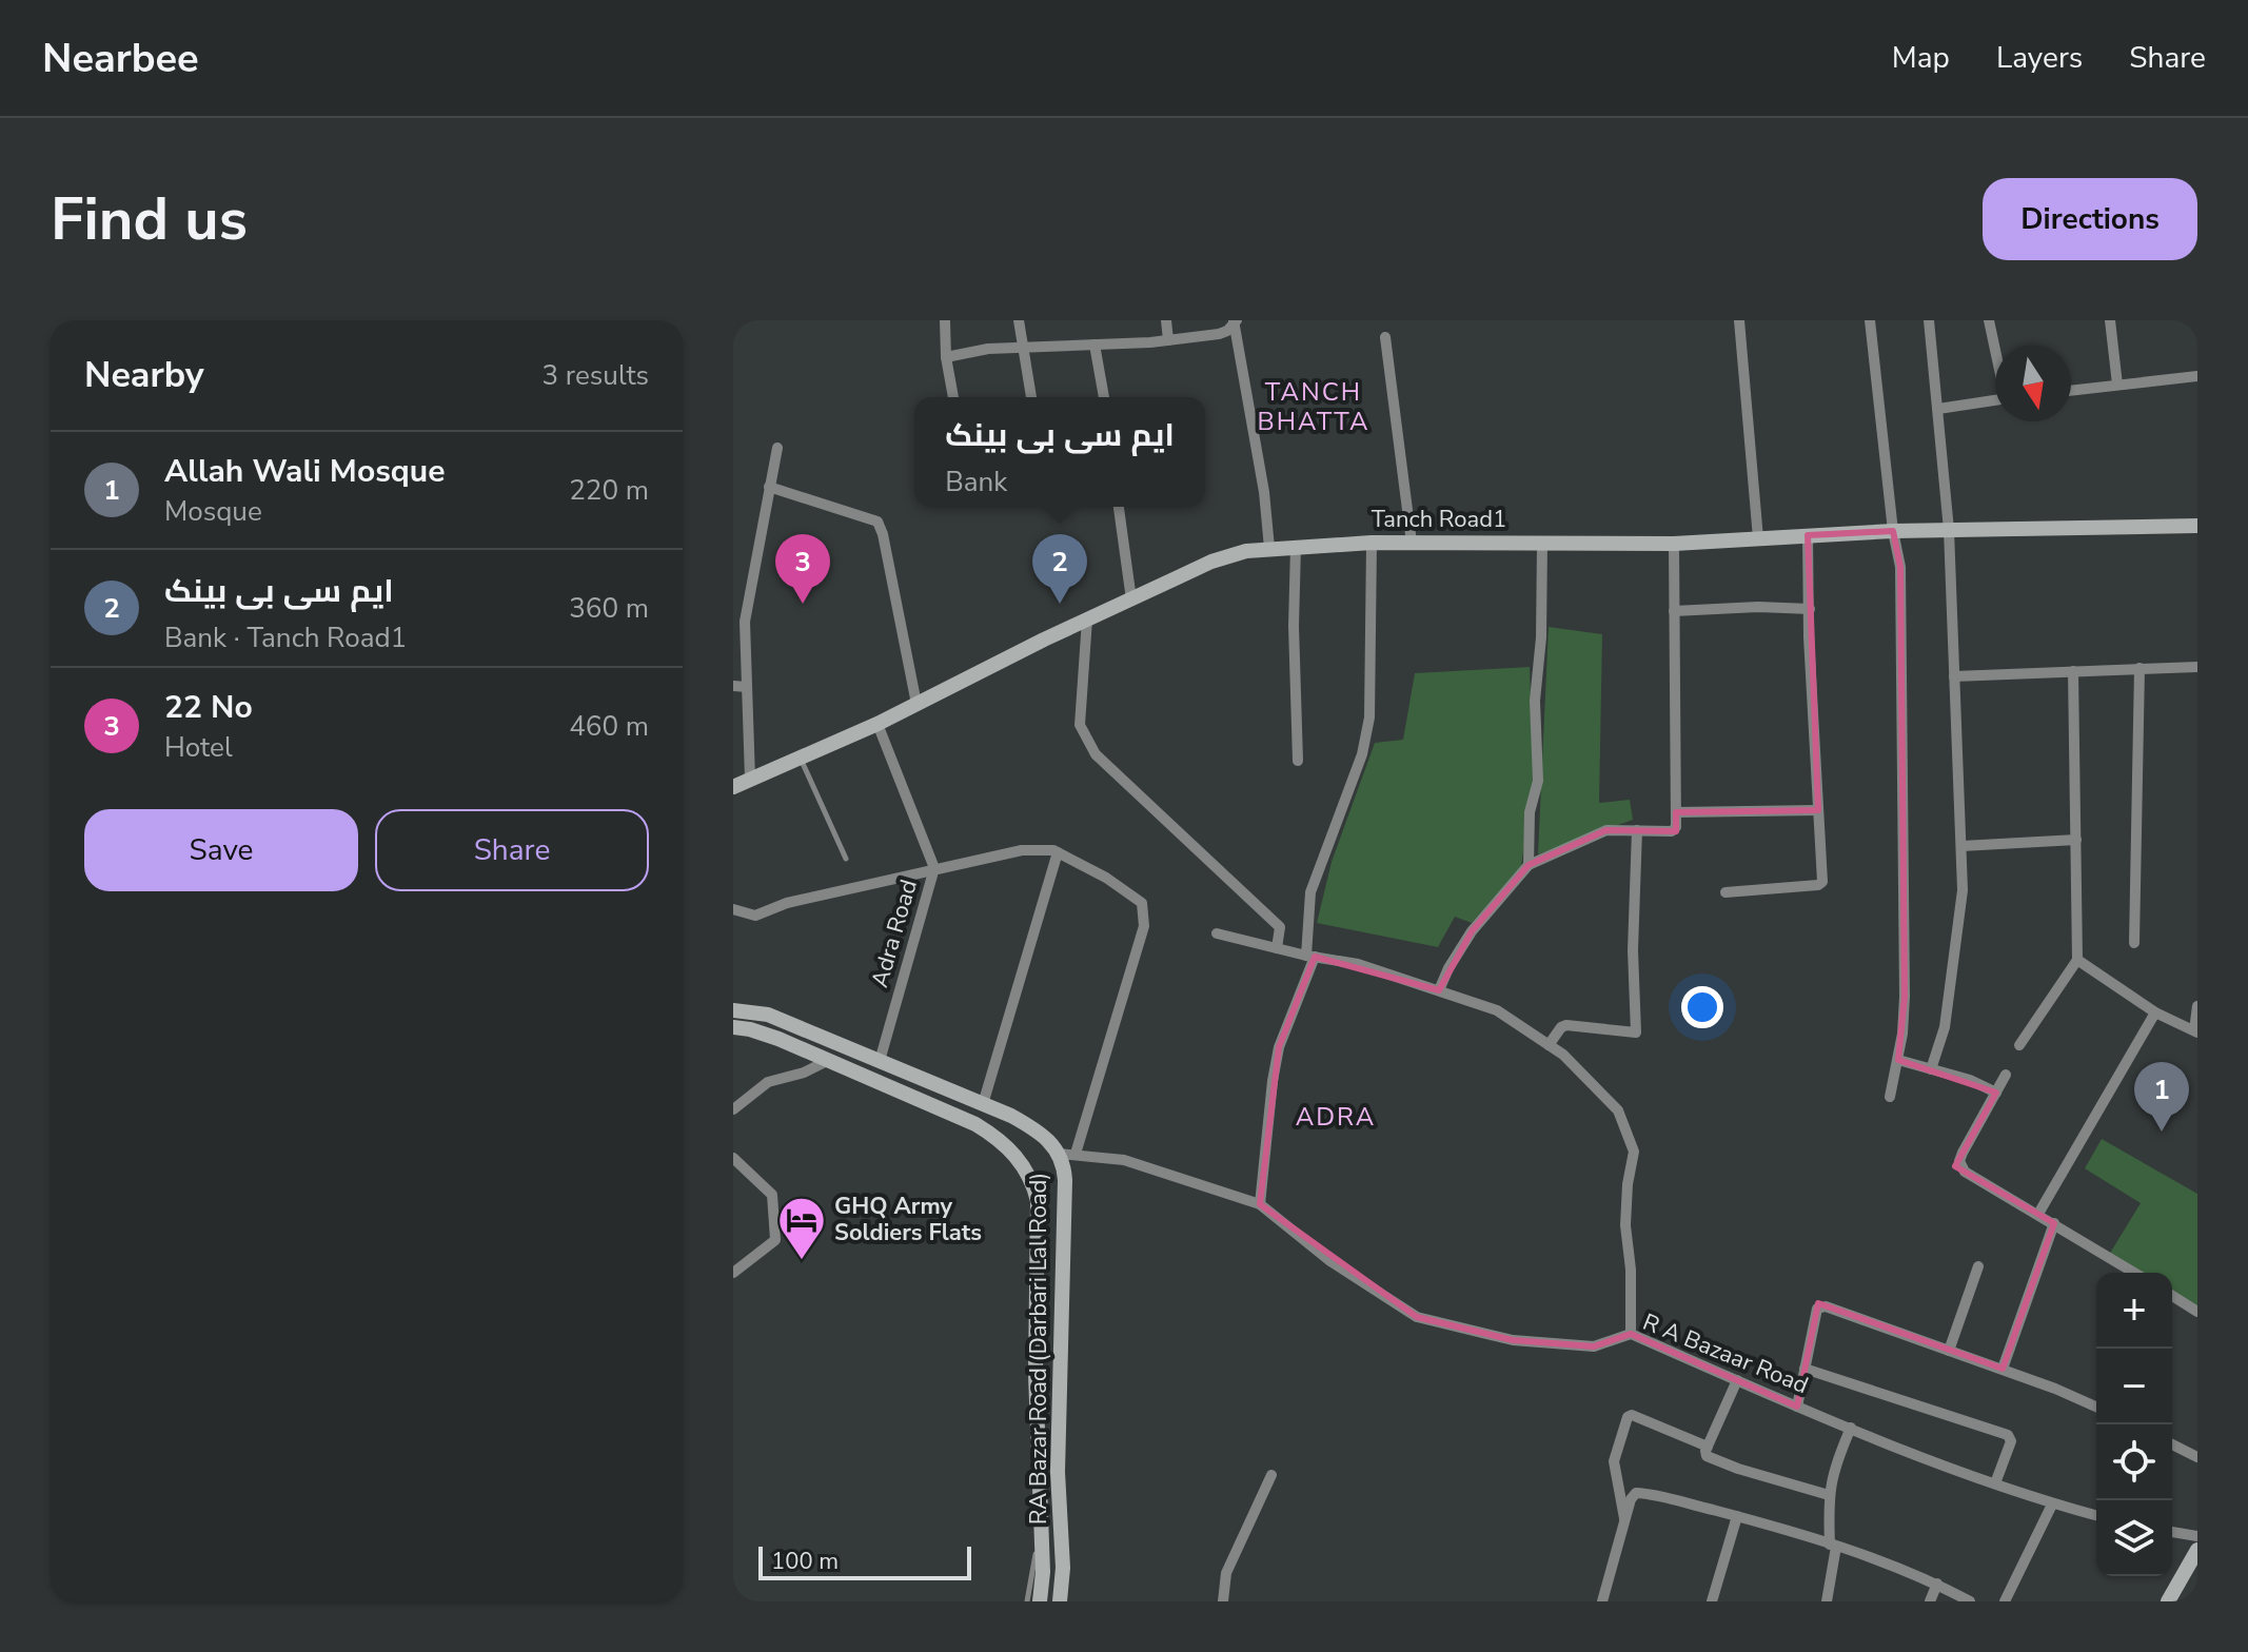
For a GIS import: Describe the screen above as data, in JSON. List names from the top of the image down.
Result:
{
  "streets": {
    "street": [
      "Tanch Road1",
      "Adra Road",
      "RA Bazar Road (Darbari Lal Road)",
      "R A Bazaar Road"
    ]
  },
  "crossings": [
    ["Tanch Road1", "Adra Road"],
    ["Adra Road", "RA Bazar Road (Darbari Lal Road)"],
    ["RA Bazar Road (Darbari Lal Road)", "R A Bazaar Road"]
  ],
  "districts": ["TANCH BHATTA", "ADRA"],
  "places": {
    "hotel": ["GHQ Army Soldiers Flats"]
  },
  "scale_bar": "100 m",
  "north": "bottom",
  "page": {
    "header": "Nearbee",
    "nav": ["Map", "Layers", "Share"],
    "buttons": [
      "Directions",
      ["Save", "Share"]
    ],
    "title": "Find us",
    "heading": ["Nearby", "3 results"],
    "popup": ["ایم سی بی بینک", "Bank"],
    "list": [
      {
        "mark": "1",
        "name": "Allah Wali Mosque",
        "note": "Mosque",
        "value": "220 m"
      },
      {
        "mark": "2",
        "name": "ایم سی بی بینک",
        "note": "Bank · Tanch Road1",
        "value": "360 m"
      },
      {
        "mark": "3",
        "name": "22 No",
        "note": "Hotel",
        "value": "460 m"
      }
    ],
    "pins": ["2", "3", "1"],
    "map_buttons": ["+", "−"],
    "scale": "100 m"
  }
}
